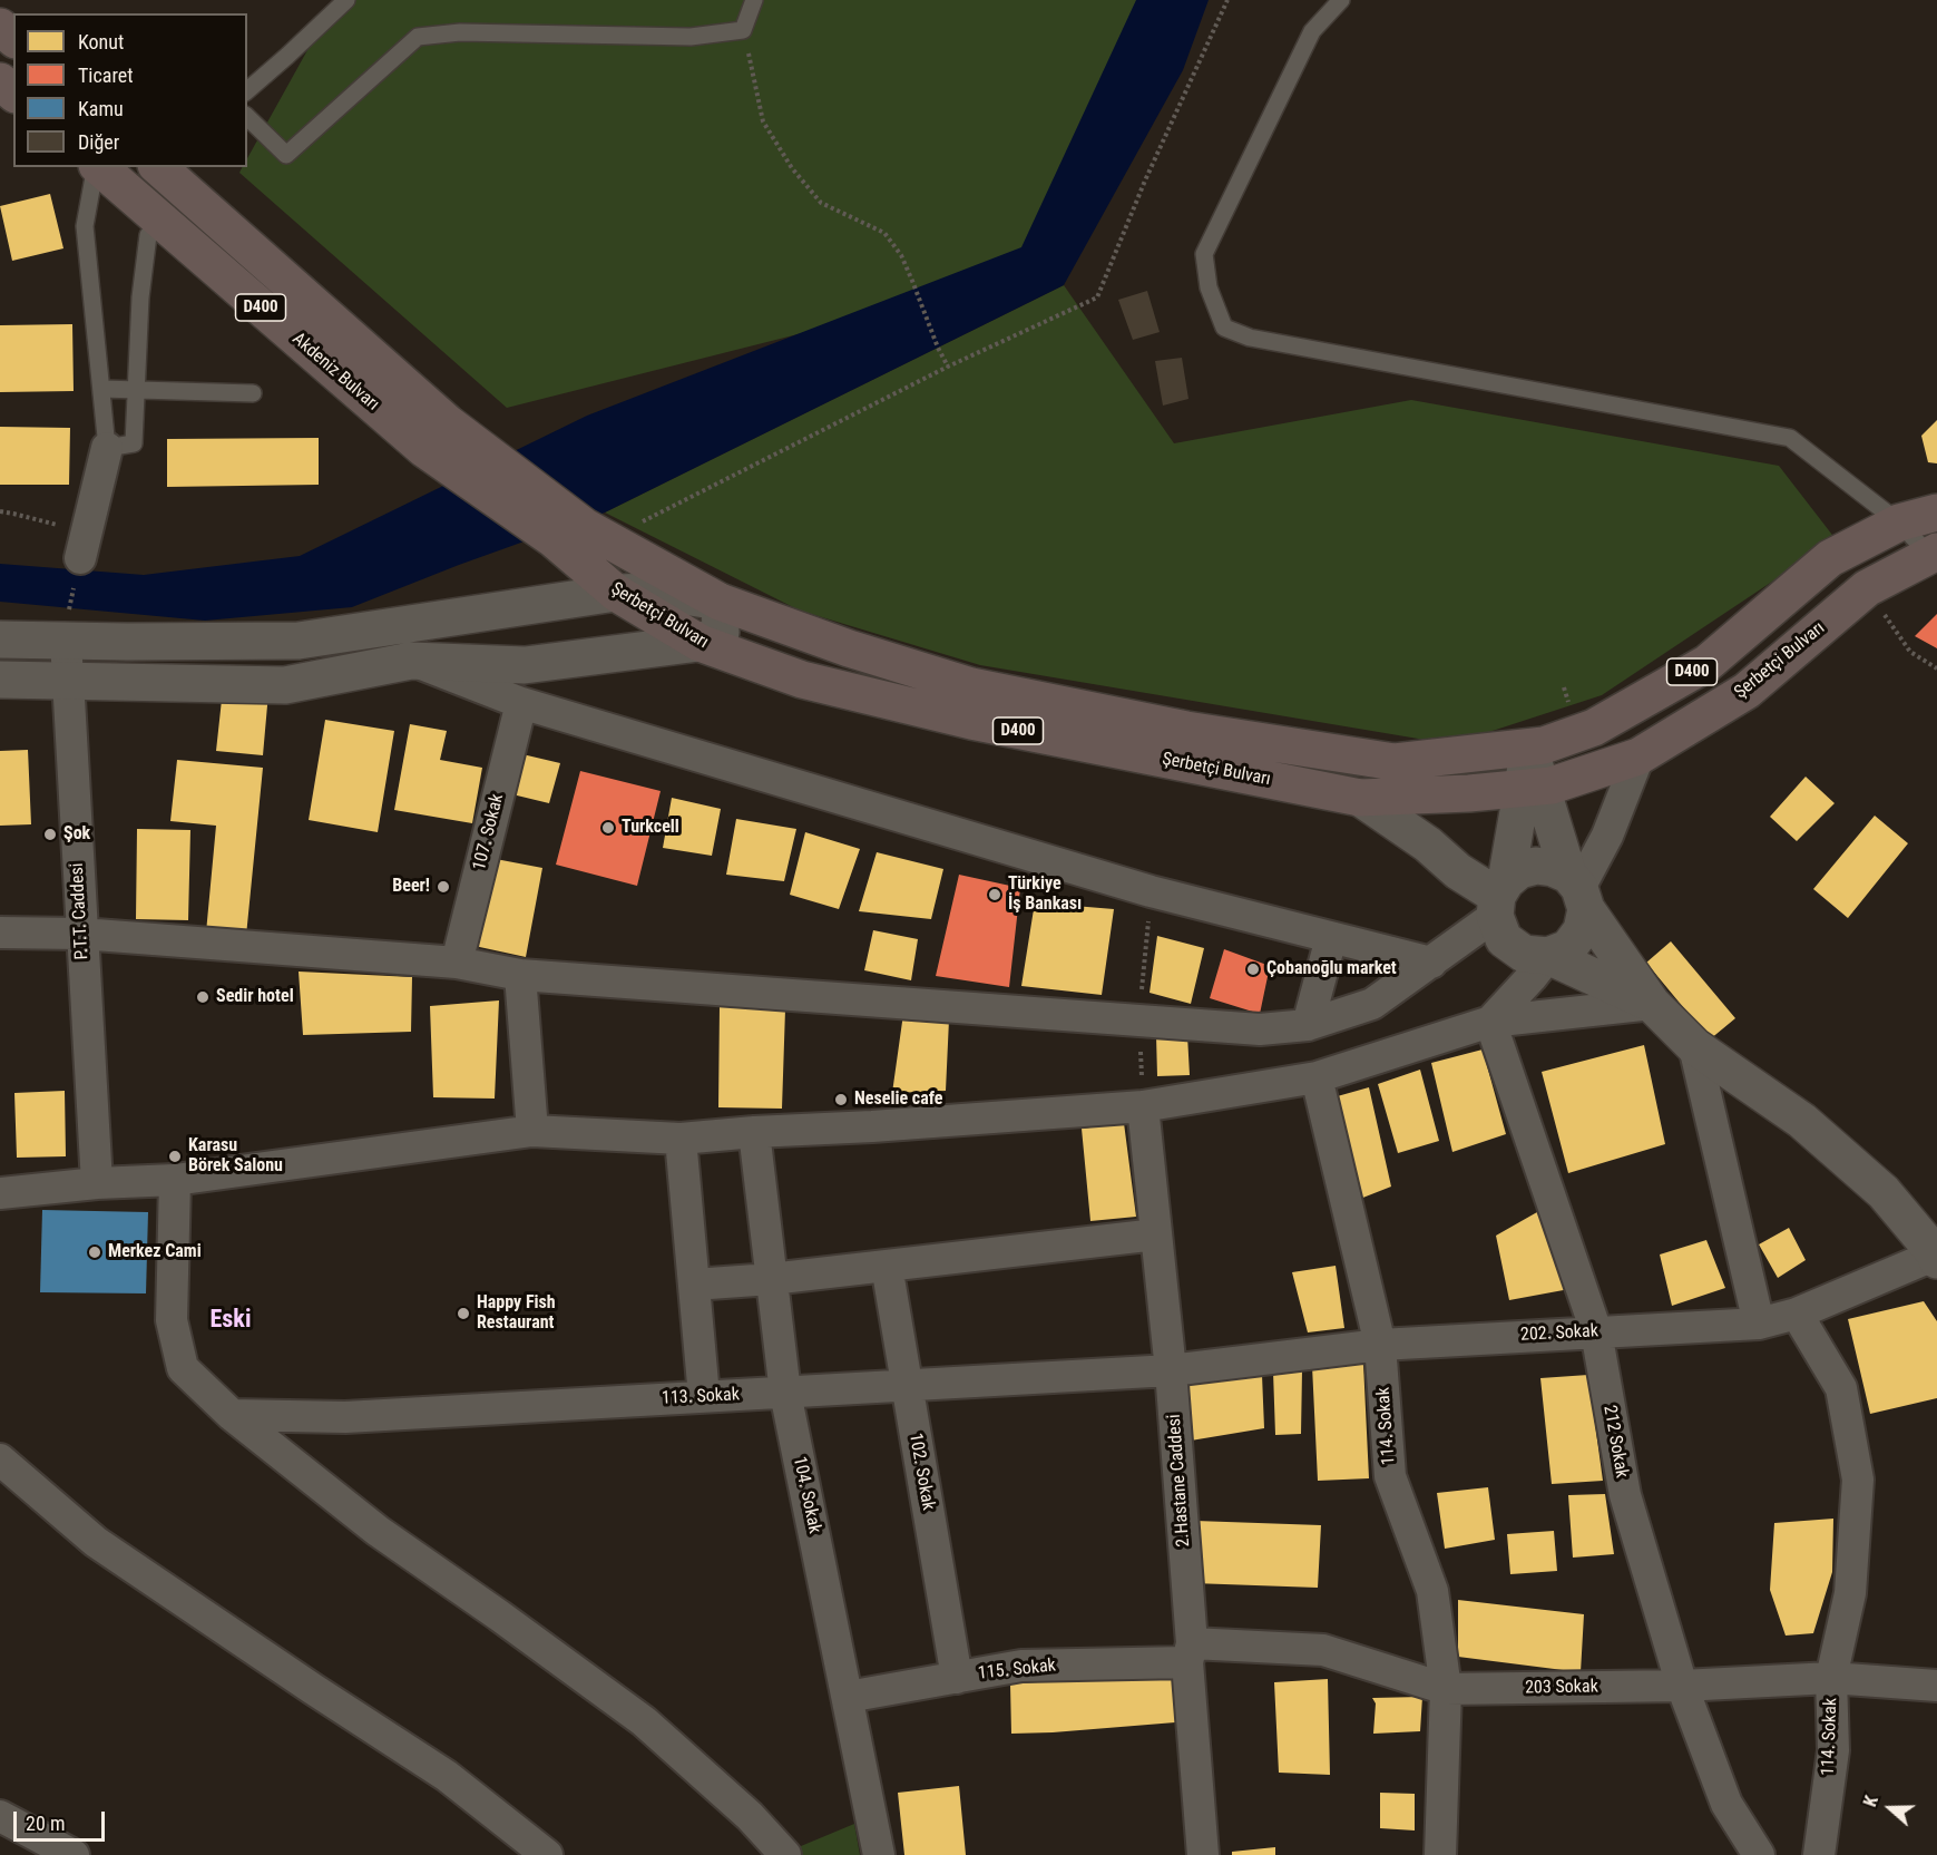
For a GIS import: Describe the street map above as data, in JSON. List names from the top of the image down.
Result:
{
  "streets": {
    "highway": ["D400", "Akdeniz Bulvarı", "Şerbetçi Bulvarı"],
    "street": [
      "107. Sokak",
      "P.T.T. Caddesi",
      "202. Sokak",
      "113. Sokak",
      "114. Sokak",
      "212 Sokak",
      "102. Sokak",
      "2.Hastane Caddesi",
      "104. Sokak",
      "115. Sokak",
      "203 Sokak"
    ]
  },
  "crossings": [
    ["D400", "Şerbetçi Bulvarı"],
    ["Akdeniz Bulvarı", "Şerbetçi Bulvarı"],
    ["202. Sokak", "113. Sokak"],
    ["202. Sokak", "114. Sokak"],
    ["202. Sokak", "212 Sokak"],
    ["202. Sokak", "2.Hastane Caddesi"],
    ["113. Sokak", "102. Sokak"],
    ["113. Sokak", "2.Hastane Caddesi"],
    ["113. Sokak", "104. Sokak"],
    ["114. Sokak", "203 Sokak"],
    ["212 Sokak", "203 Sokak"],
    ["102. Sokak", "115. Sokak"],
    ["2.Hastane Caddesi", "115. Sokak"],
    ["2.Hastane Caddesi", "203 Sokak"],
    ["104. Sokak", "115. Sokak"],
    ["115. Sokak", "203 Sokak"]
  ],
  "districts": ["Eski"],
  "places": [
    "Turkcell",
    "Şok",
    "Beer!",
    "Türkiye İş Bankası",
    "Çobanoğlu market",
    "Sedir hotel",
    "Neselie cafe",
    "Karasu Börek Salonu",
    "Merkez Cami",
    "Happy Fish Restaurant"
  ],
  "legend": [
    "Konut",
    "Ticaret",
    "Kamu",
    "Diğer"
  ],
  "scale_bar": "20 m",
  "north": "left"
}
